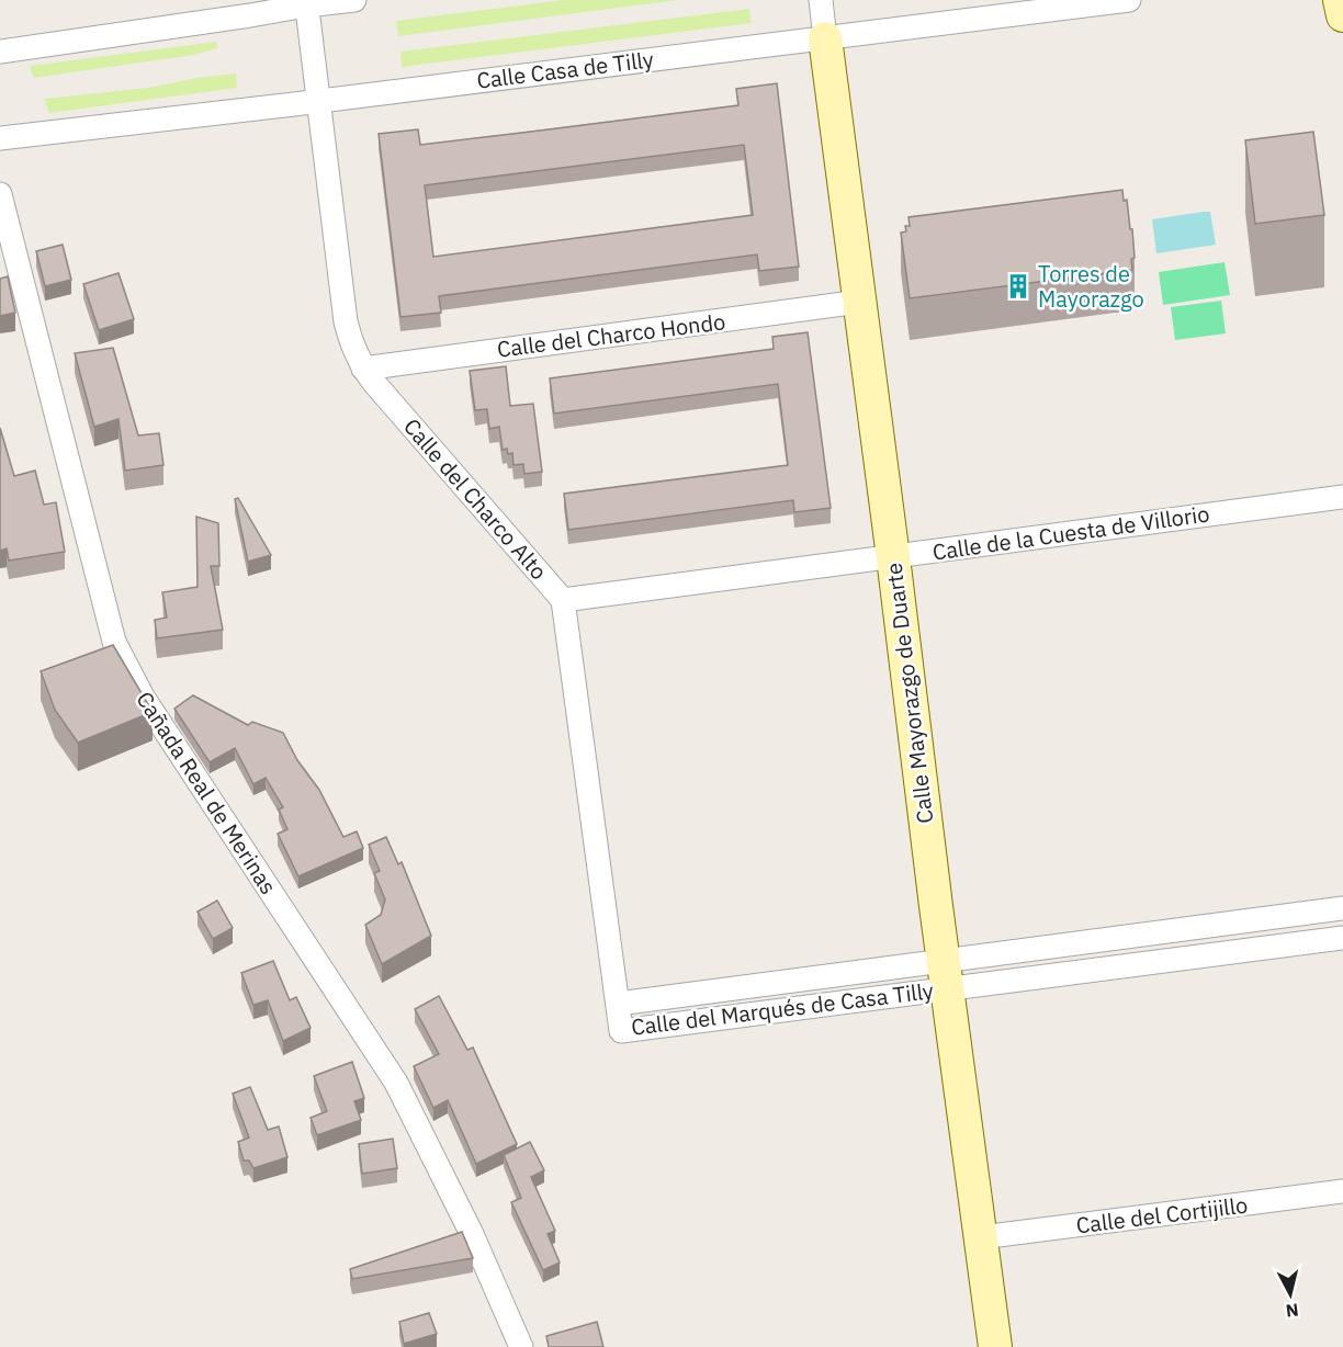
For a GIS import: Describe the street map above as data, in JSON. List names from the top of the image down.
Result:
{
  "streets": {
    "street": [
      "Calle Casa de Tilly",
      "Calle del Charco Hondo",
      "Calle del Charco Alto",
      "Calle de la Cuesta de Villorio",
      "Calle Mayorazgo de Duarte",
      "Cañada Real de Merinas",
      "Calle del Marqués de Casa Tilly",
      "Calle del Cortijillo"
    ]
  },
  "crossings": [
    ["Calle Casa de Tilly", "Calle del Charco Alto"],
    ["Calle Casa de Tilly", "Calle Mayorazgo de Duarte"],
    ["Calle del Charco Hondo", "Calle del Charco Alto"],
    ["Calle del Charco Hondo", "Calle Mayorazgo de Duarte"],
    ["Calle del Charco Alto", "Calle de la Cuesta de Villorio"],
    ["Calle del Charco Alto", "Calle del Marqués de Casa Tilly"],
    ["Calle de la Cuesta de Villorio", "Calle Mayorazgo de Duarte"],
    ["Calle Mayorazgo de Duarte", "Calle del Marqués de Casa Tilly"],
    ["Calle Mayorazgo de Duarte", "Calle del Cortijillo"]
  ],
  "places": {
    "building": ["Torres de Mayorazgo"]
  },
  "north": "bottom"
}
